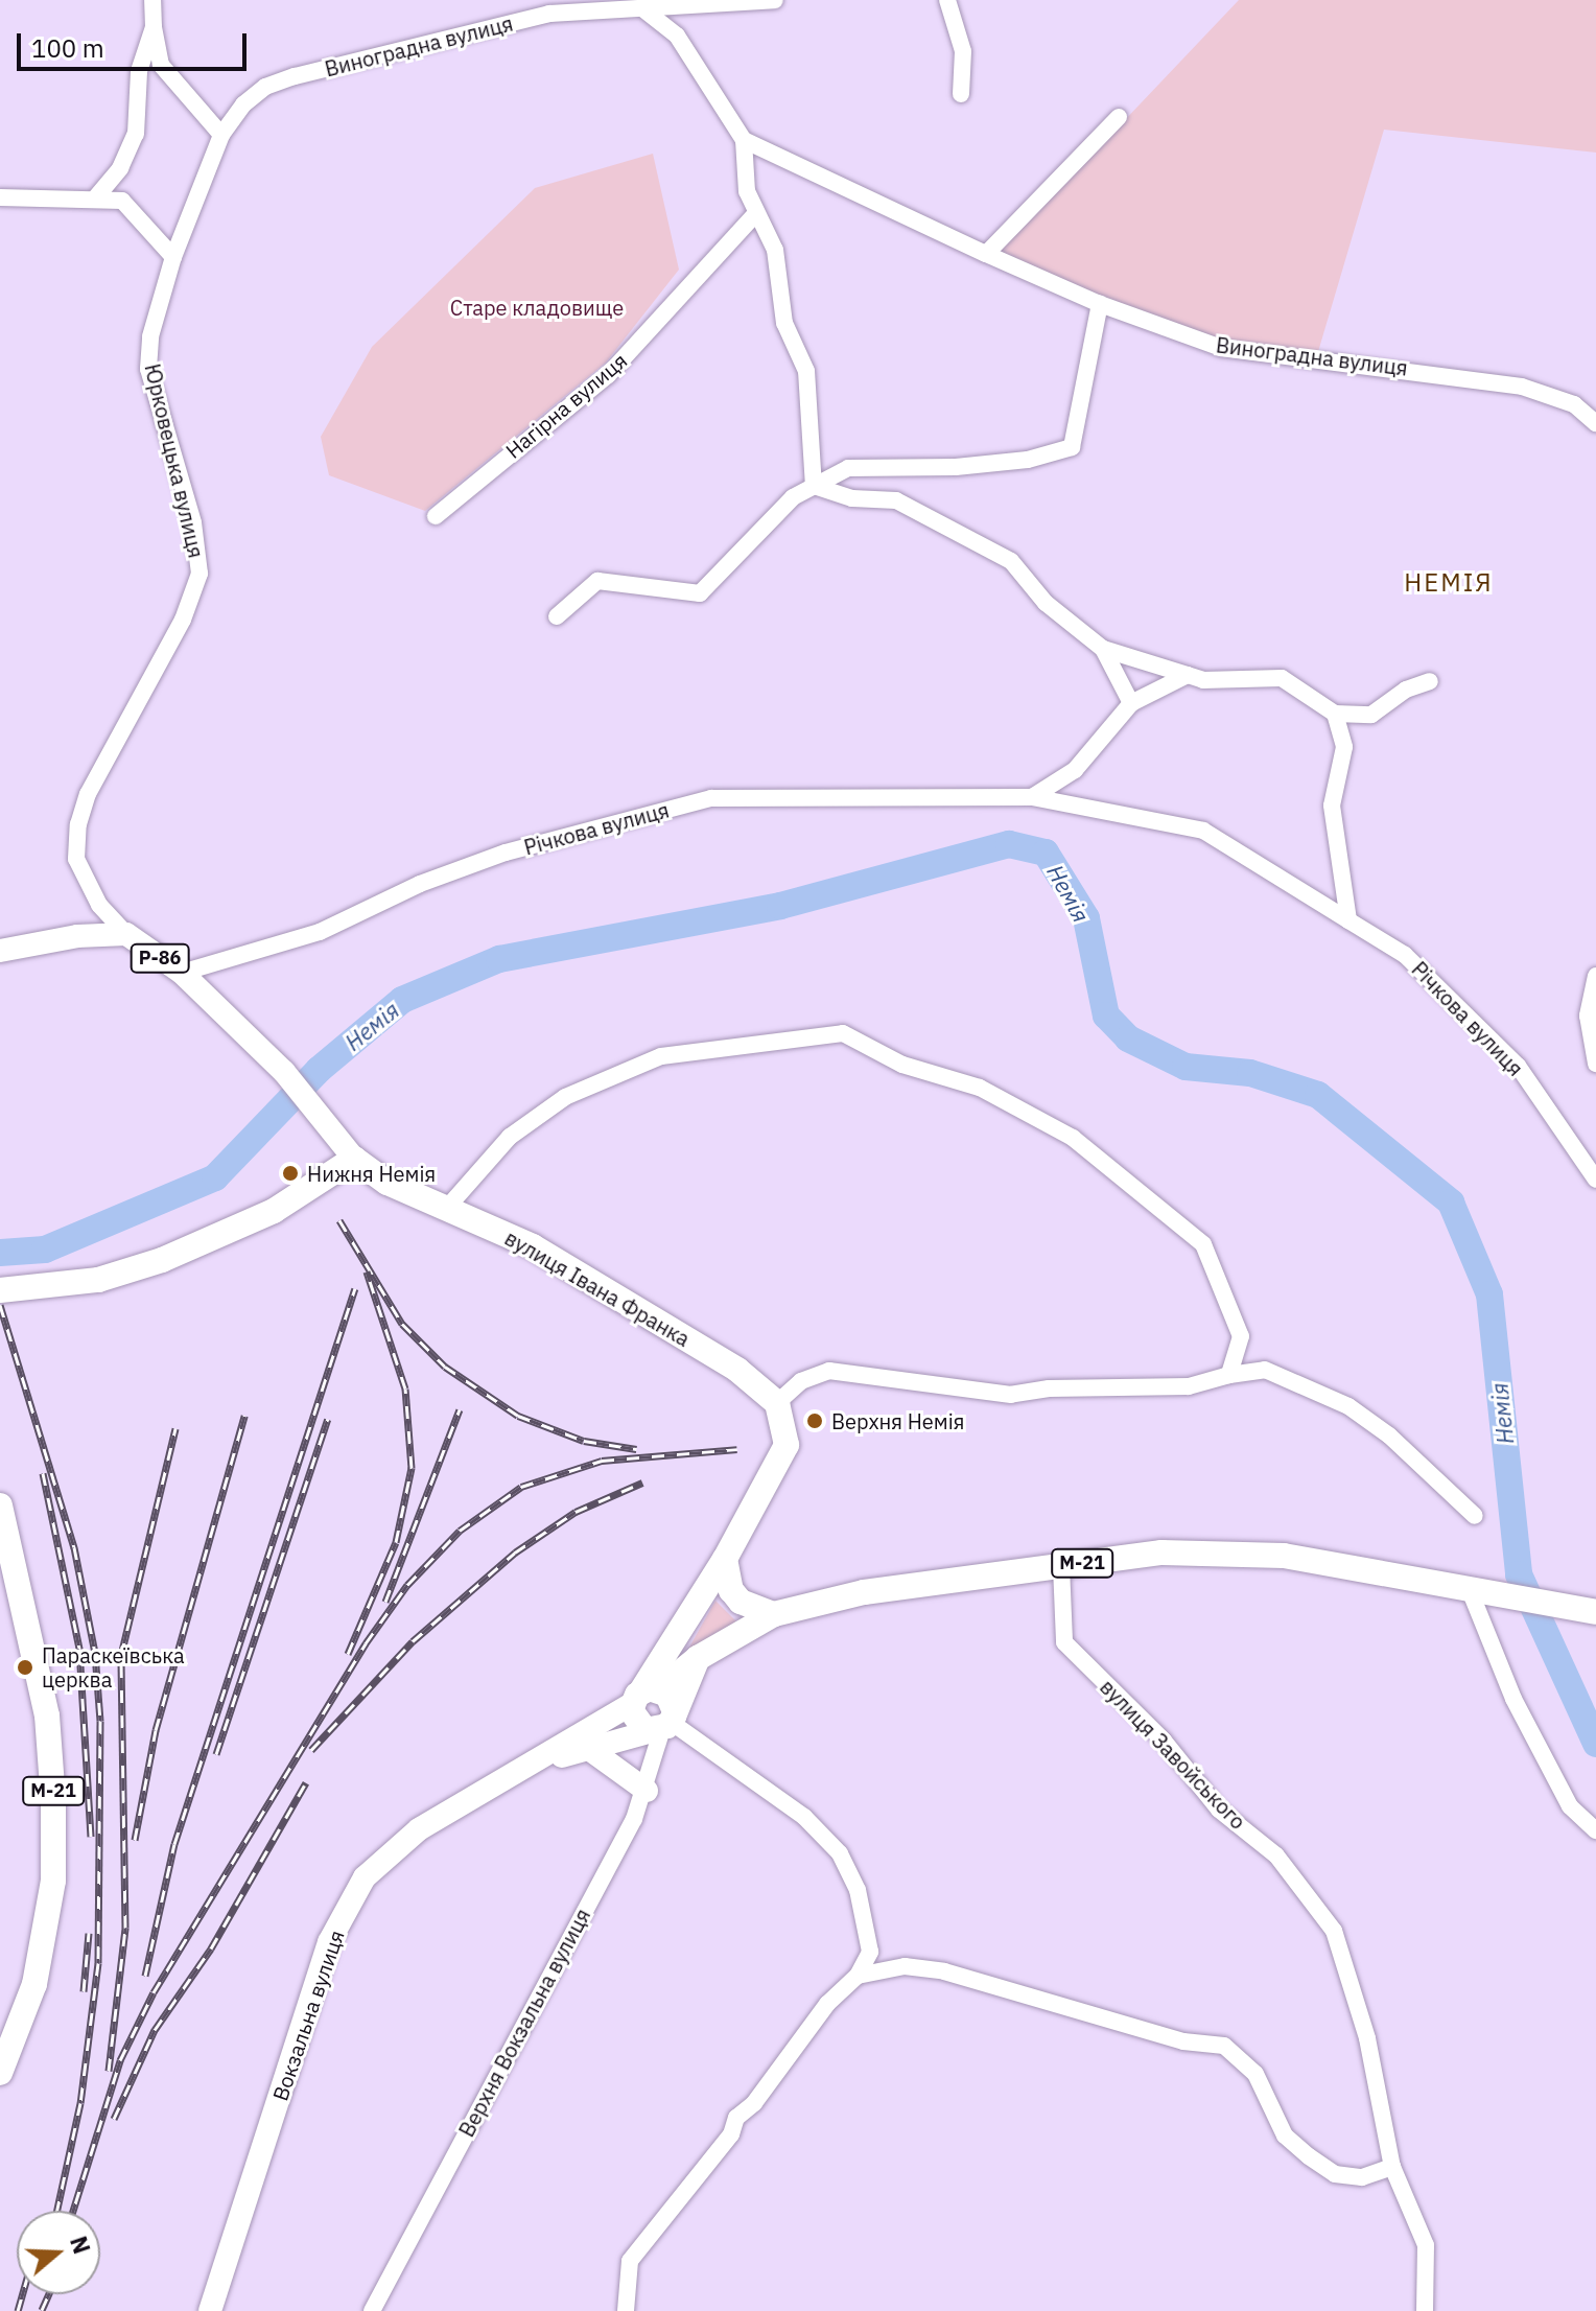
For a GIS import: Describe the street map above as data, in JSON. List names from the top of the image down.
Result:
{
  "streets": {
    "highway": ["вулиця Івана Франка", "М-21", "Вокзальна вулиця"],
    "main road": ["Р-86"],
    "street": [
      "Виноградна вулиця",
      "Нагірна вулиця",
      "Юрковецька вулиця",
      "Річкова вулиця",
      "вулиця Завойського",
      "Верхня Вокзальна вулиця"
    ]
  },
  "crossings": [
    ["Виноградна вулиця", "Юрковецька вулиця"],
    ["Юрковецька вулиця", "Р-86"],
    ["Річкова вулиця", "Р-86"],
    ["Річкова вулиця", "вулиця Івана Франка"],
    ["Р-86", "вулиця Івана Франка"],
    ["вулиця Івана Франка", "Вокзальна вулиця"],
    ["М-21", "вулиця Завойського"],
    ["М-21", "Вокзальна вулиця"],
    ["М-21", "Верхня Вокзальна вулиця"],
    ["Вокзальна вулиця", "Верхня Вокзальна вулиця"]
  ],
  "districts": ["НЕМІЯ"],
  "water": ["Немія"],
  "parks": ["Старе кладовище"],
  "places": ["Нижня Немія", "Верхня Немія", "Параскеївська церква"],
  "scale_bar": "100 m",
  "north": "right"
}
